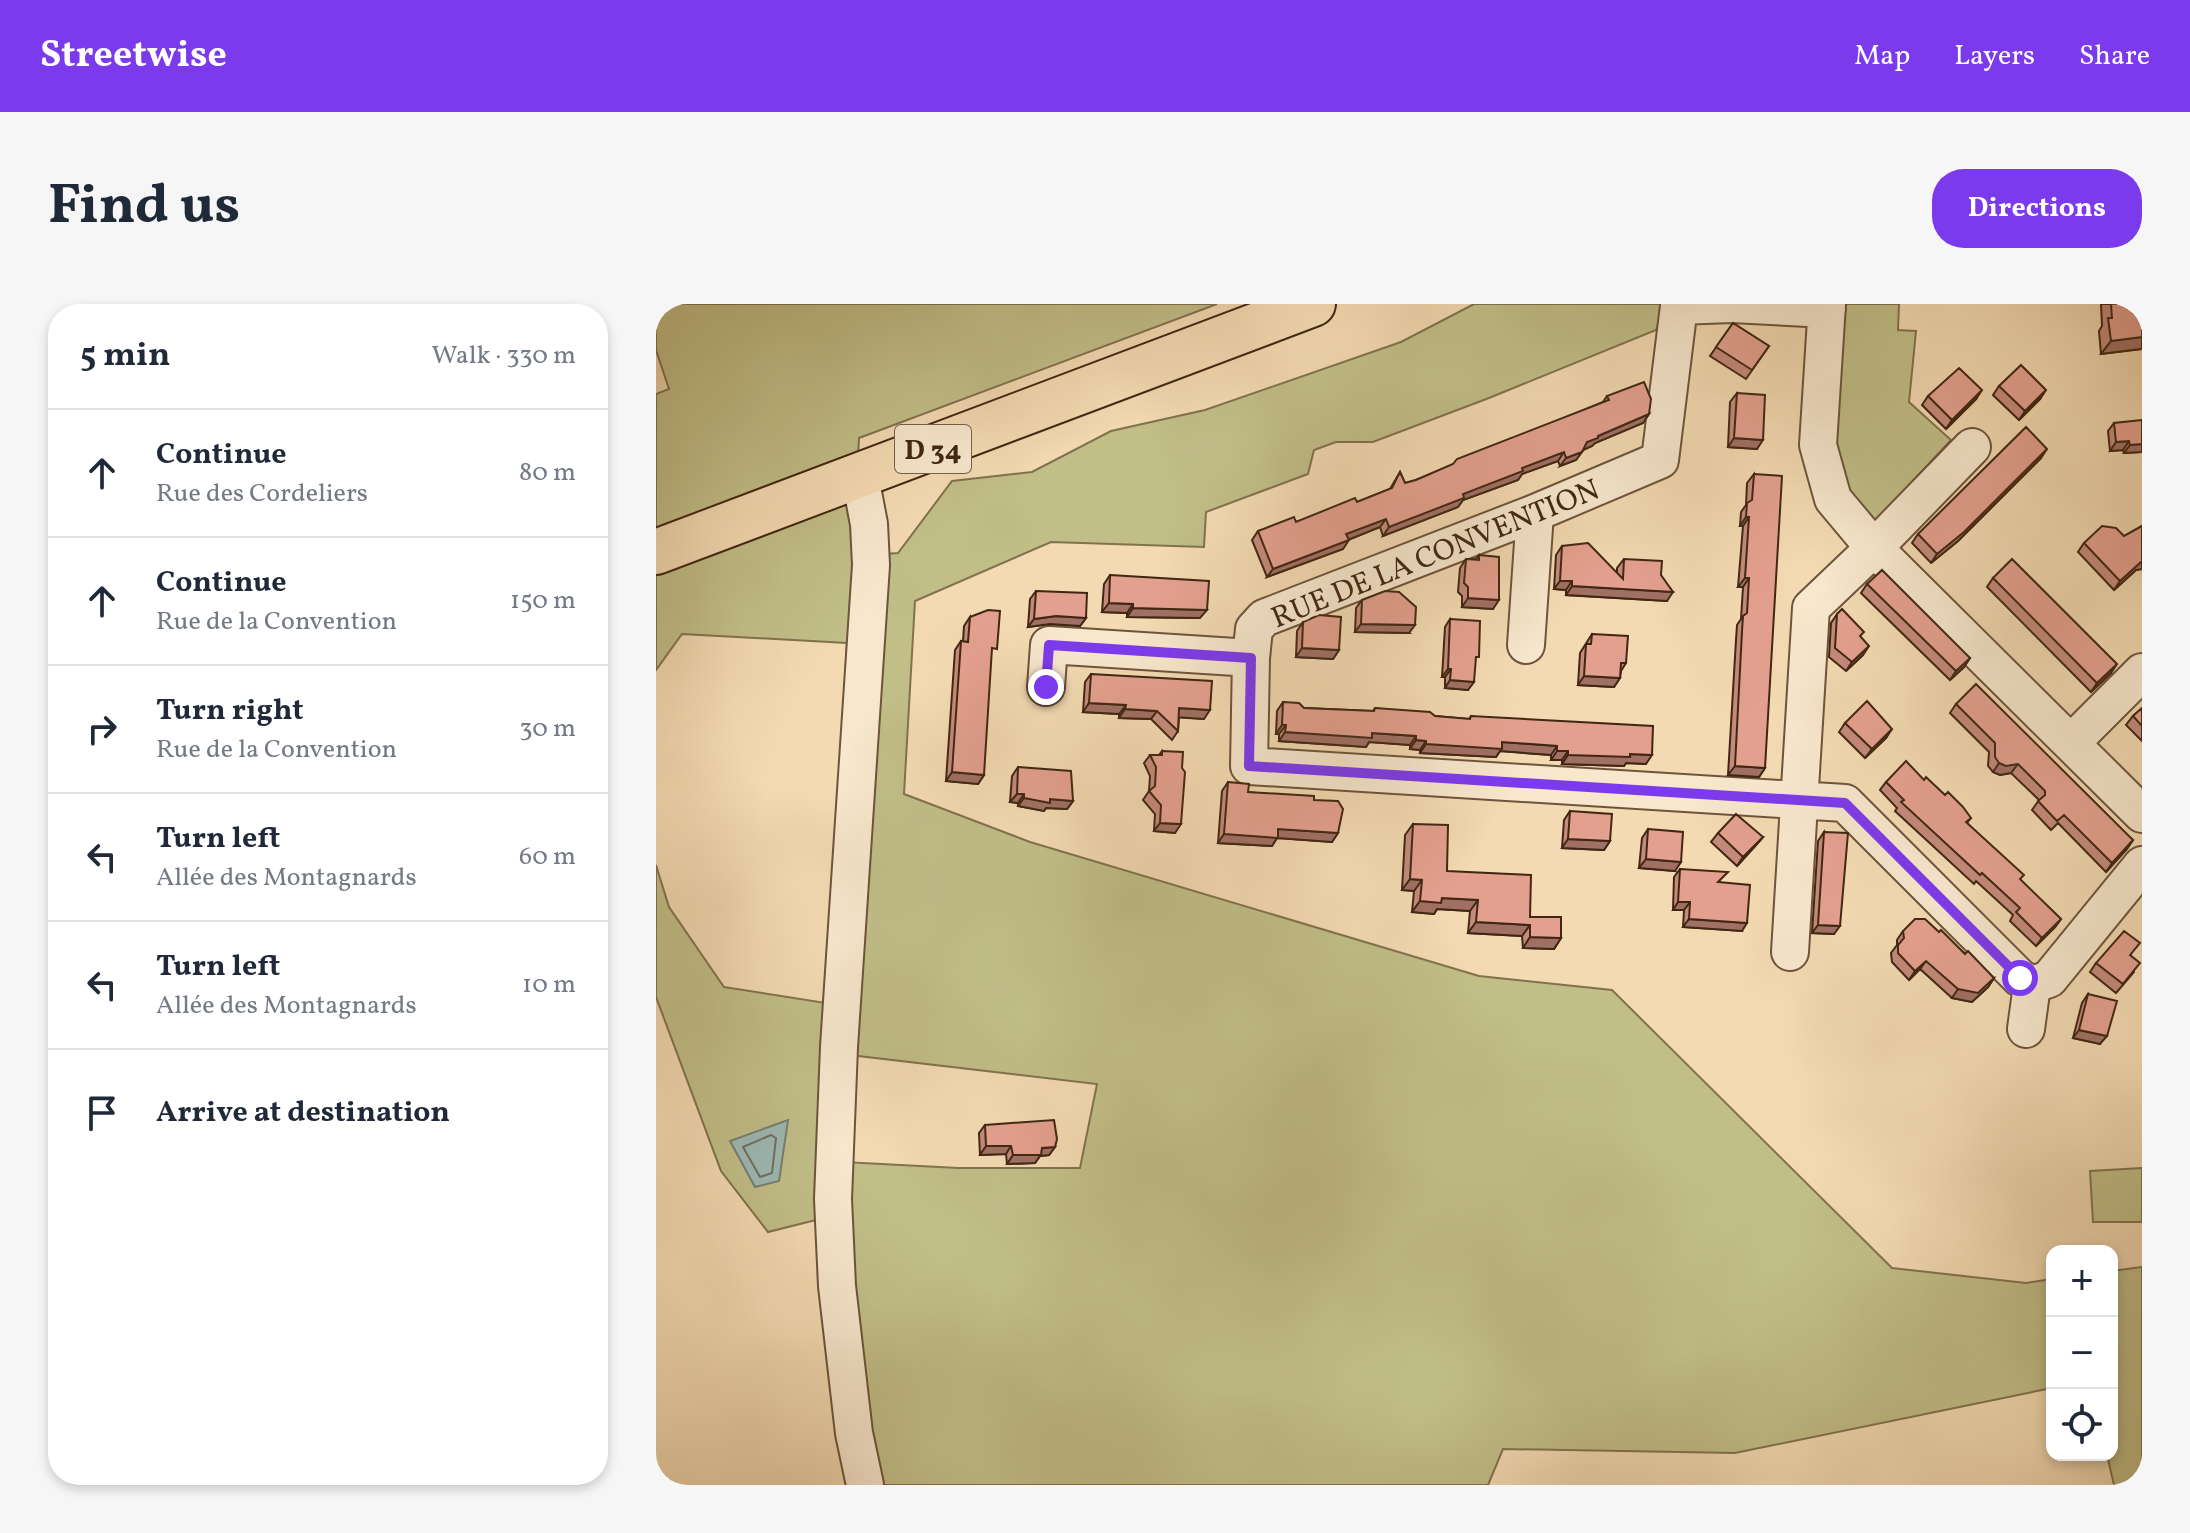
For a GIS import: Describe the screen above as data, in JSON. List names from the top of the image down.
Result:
{
  "streets": {
    "main road": ["D 34"],
    "street": ["RUE DE LA CONVENTION"]
  },
  "page": {
    "header": "Streetwise",
    "nav": ["Map", "Layers", "Share"],
    "title": "Find us",
    "buttons": "Directions",
    "heading": ["5 min", "Walk · 330 m"],
    "list": [
      ["Continue", "Rue des Cordeliers", "80 m"],
      ["Continue", "Rue de la Convention", "150 m"],
      ["Turn right", "Rue de la Convention", "30 m"],
      ["Turn left", "Allée des Montagnards", "60 m"],
      ["Turn left", "Allée des Montagnards", "10 m"],
      "Arrive at destination"
    ],
    "map_buttons": ["+", "−"]
  }
}
